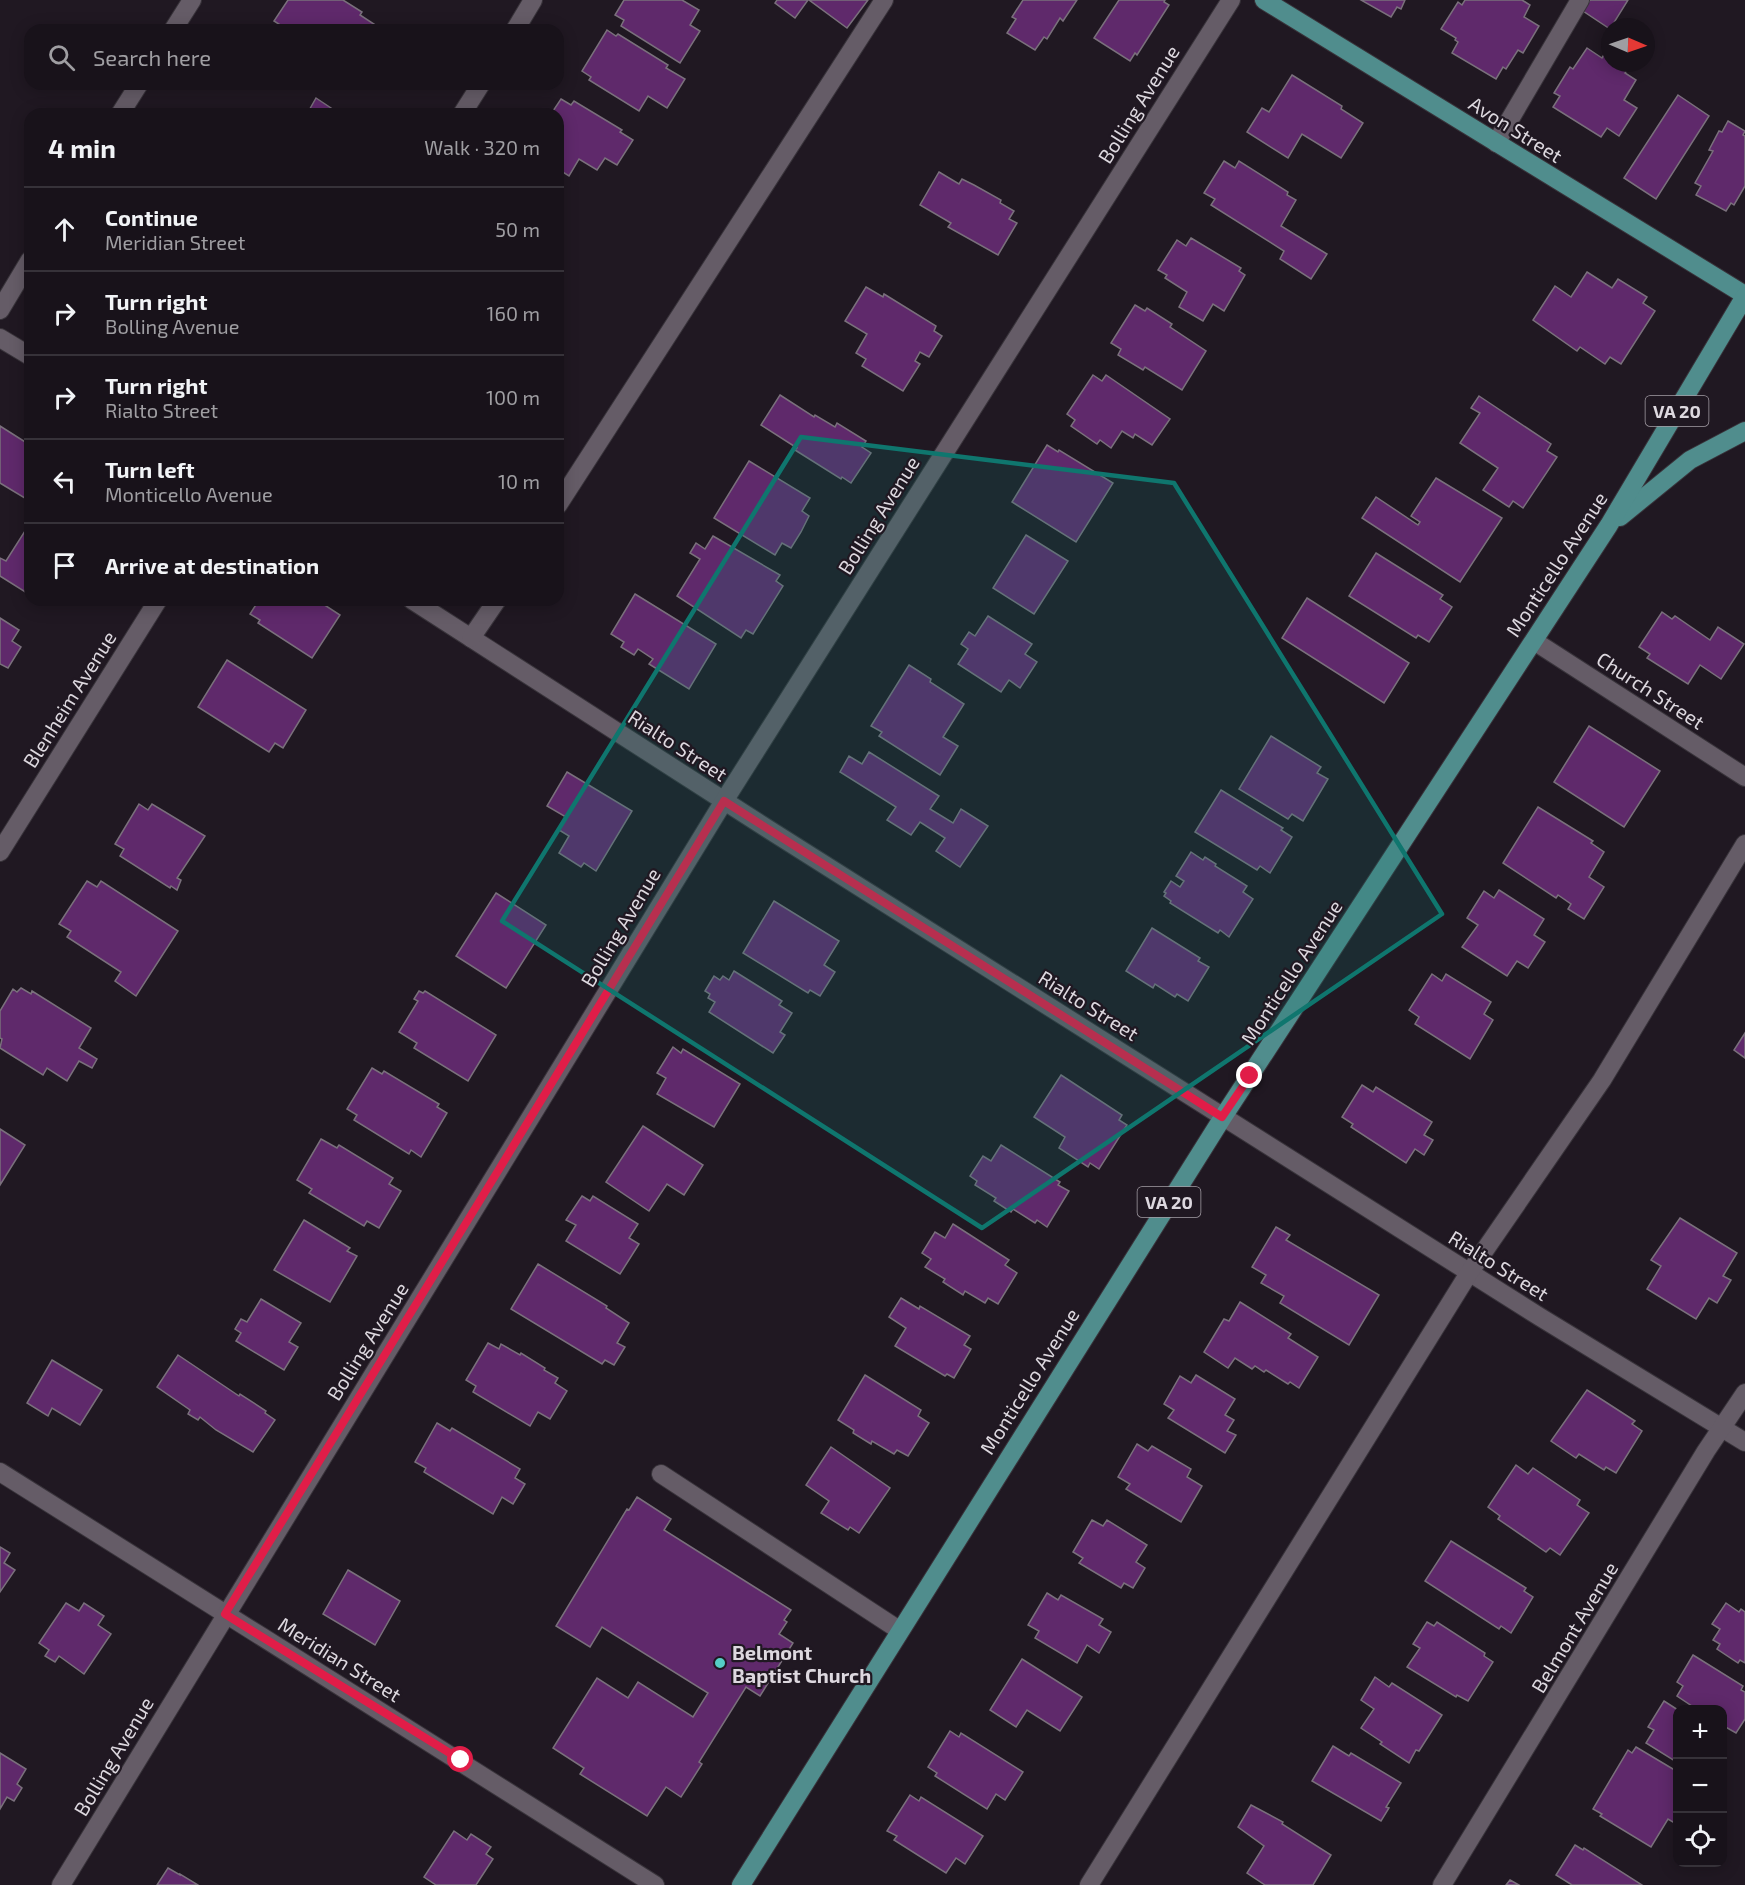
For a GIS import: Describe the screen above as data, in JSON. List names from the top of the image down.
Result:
{
  "streets": {
    "main road": ["Avon Street", "VA 20", "Monticello Avenue"],
    "street": [
      "Bolling Avenue",
      "Church Street",
      "Blenheim Avenue",
      "Rialto Street",
      "Belmont Avenue",
      "Meridian Street"
    ]
  },
  "crossings": [
    ["Bolling Avenue", "Rialto Street"],
    ["Bolling Avenue", "Meridian Street"],
    ["Avon Street", "Monticello Avenue"],
    ["VA 20", "Monticello Avenue"],
    ["Monticello Avenue", "Church Street"],
    ["Monticello Avenue", "Rialto Street"],
    ["Rialto Street", "Belmont Avenue"]
  ],
  "places": ["Belmont Baptist Church"],
  "north": "right",
  "page": {
    "search": "Search here",
    "heading": ["4 min", "Walk · 320 m"],
    "list": [
      ["Continue", "Meridian Street", "50 m"],
      ["Turn right", "Bolling Avenue", "160 m"],
      ["Turn right", "Rialto Street", "100 m"],
      ["Turn left", "Monticello Avenue", "10 m"],
      "Arrive at destination"
    ],
    "map_buttons": ["+", "−"]
  }
}
